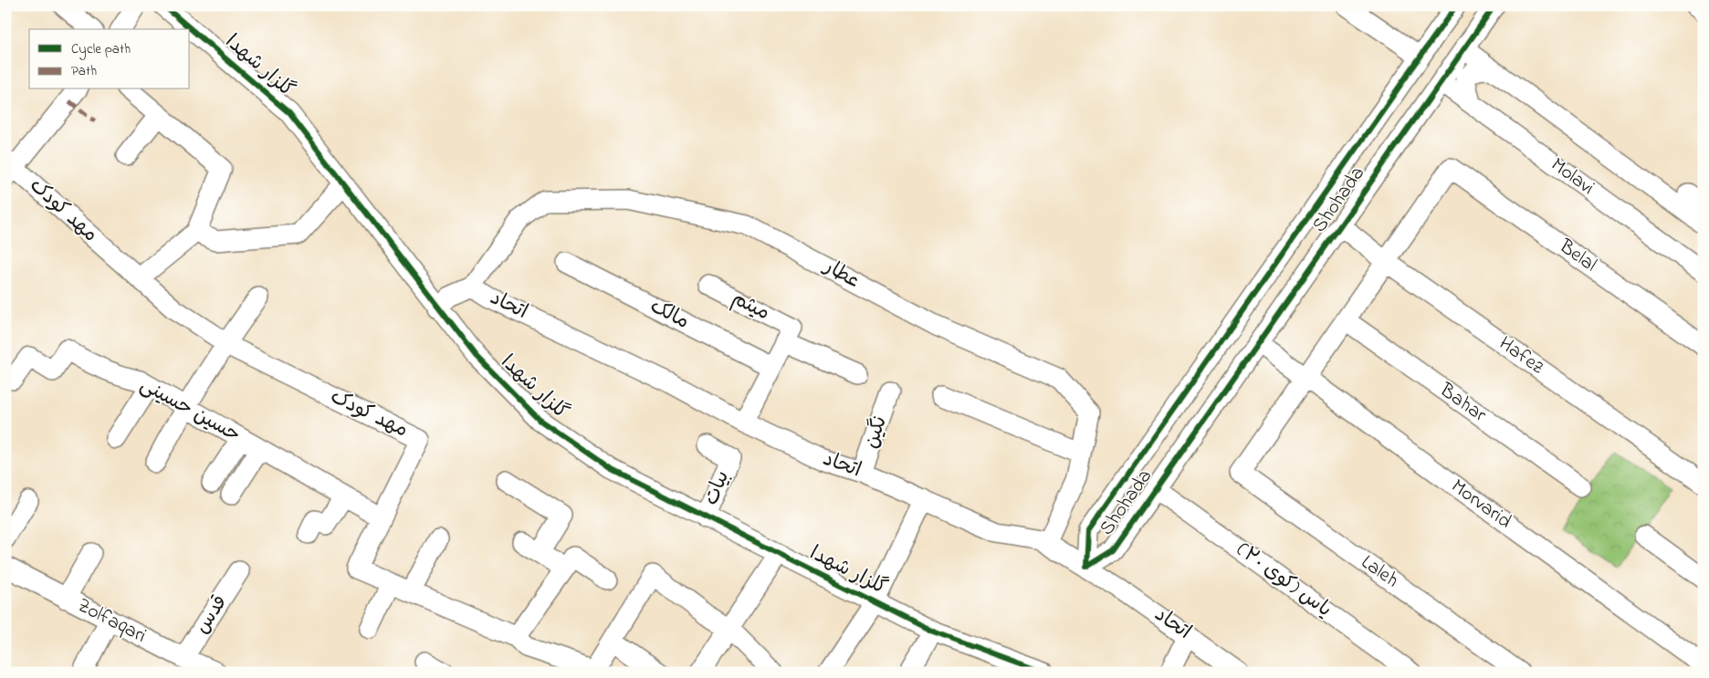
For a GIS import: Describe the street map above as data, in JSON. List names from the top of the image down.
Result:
{
  "streets": {
    "street": [
      "گلزار شهدا",
      "Molavi",
      "Shohada",
      "مهد کودک",
      "Belal",
      "عطار",
      "اتحاد",
      "میثم",
      "مالک",
      "Hafez",
      "Bahar",
      "حسین حسینی",
      "نگین",
      "بیات",
      "Morvarid",
      "Laleh",
      "یاس (کوی ۲۰)",
      "قدس",
      "Zolfaqari"
    ]
  },
  "crossings": [
    ["گلزار شهدا", "اتحاد"],
    ["گلزار شهدا", "بیات"],
    ["Molavi", "Shohada"],
    ["Shohada", "اتحاد"],
    ["Shohada", "Hafez"],
    ["Shohada", "Morvarid"],
    ["Shohada", "یاس (کوی ۲۰)"],
    ["مهد کودک", "حسین حسینی"],
    ["Belal", "Hafez"],
    ["عطار", "اتحاد"],
    ["اتحاد", "نگین"],
    ["Morvarid", "Laleh"],
    ["قدس", "Zolfaqari"]
  ],
  "legend": ["Cycle path", "Path"]
}
